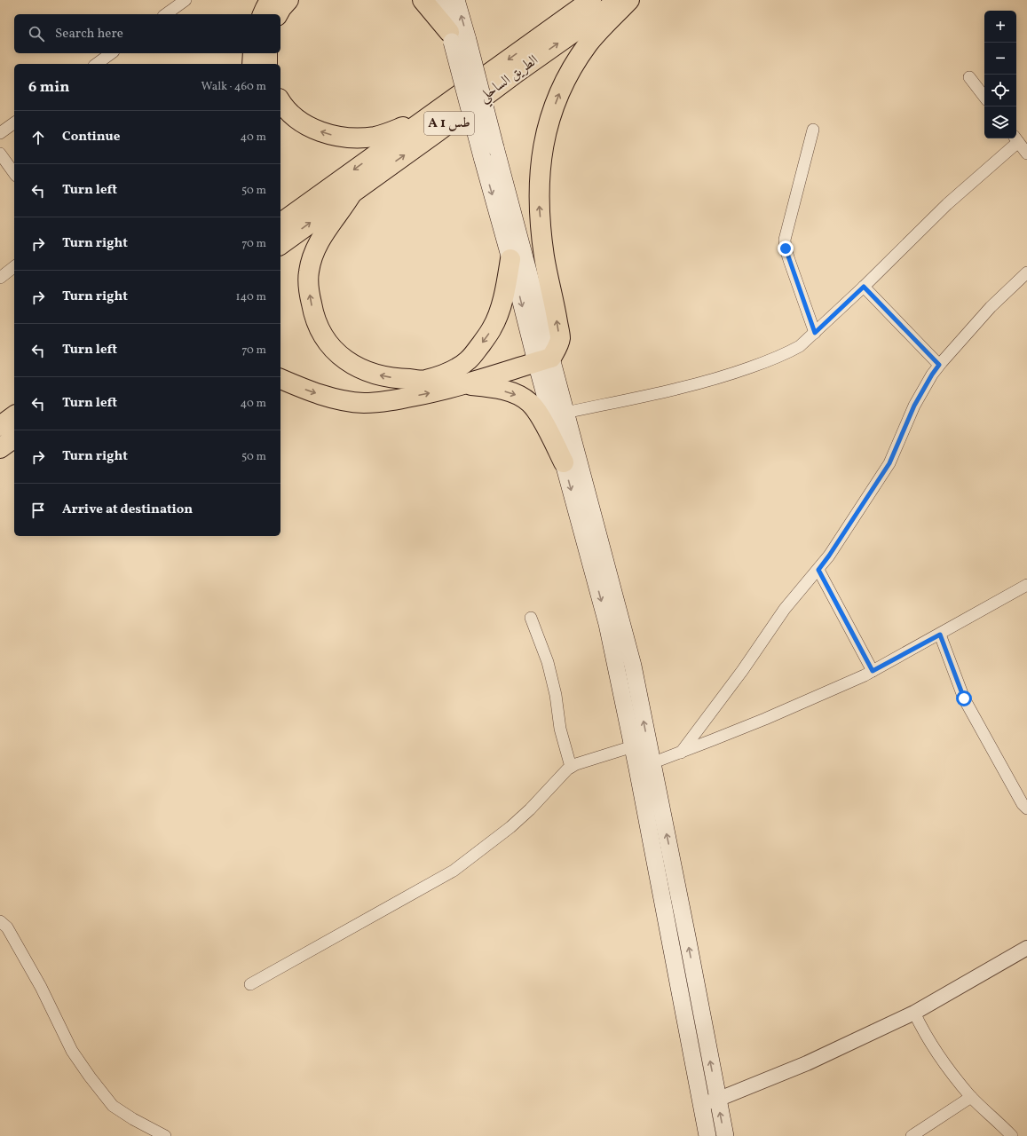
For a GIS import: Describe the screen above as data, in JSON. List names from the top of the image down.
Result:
{
  "streets": {
    "highway": ["الطريق الساحلي", "A 1 طس"]
  },
  "page": {
    "map_buttons": ["+", "−"],
    "search": "Search here",
    "heading": ["6 min", "Walk · 460 m"],
    "list": [
      ["Continue", "40 m"],
      ["Turn left", "50 m"],
      ["Turn right", "70 m"],
      ["Turn right", "140 m"],
      ["Turn left", "70 m"],
      ["Turn left", "40 m"],
      ["Turn right", "50 m"],
      "Arrive at destination"
    ]
  }
}
